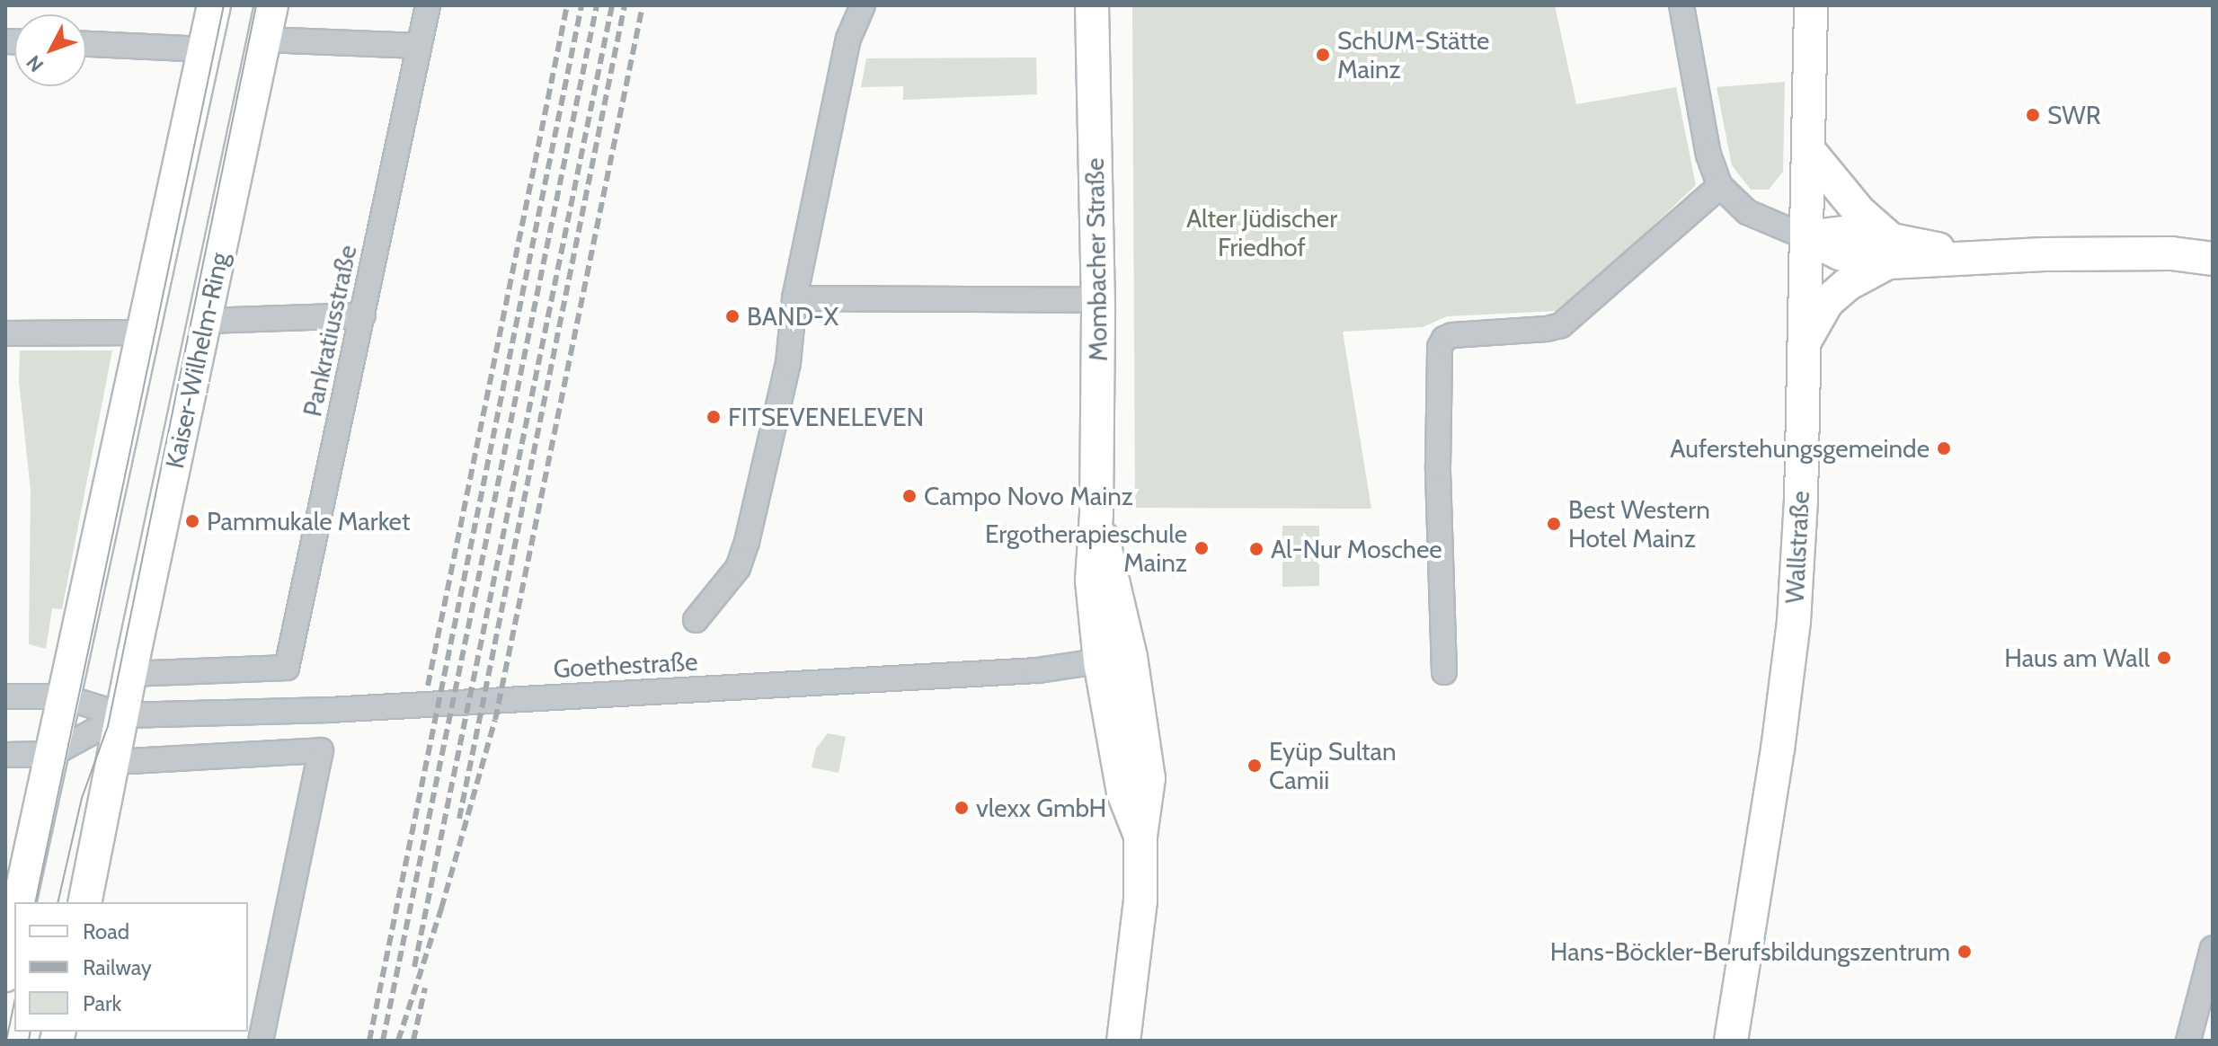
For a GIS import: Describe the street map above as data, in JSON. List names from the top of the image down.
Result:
{
  "streets": {
    "street": [
      "Mombacher Straße",
      "Pankratiusstraße",
      "Kaiser-Wilhelm-Ring",
      "Wallstraße",
      "Goethestraße"
    ]
  },
  "crossings": [
    ["Mombacher Straße", "Goethestraße"],
    ["Pankratiusstraße", "Kaiser-Wilhelm-Ring"],
    ["Kaiser-Wilhelm-Ring", "Goethestraße"]
  ],
  "parks": ["Alter Jüdischer Friedhof"],
  "places": [
    "SchUM-Stätte Mainz",
    "SWR",
    "BAND-X",
    "FITSEVENELEVEN",
    "Auferstehungsgemeinde",
    "Campo Novo Mainz",
    "Pammukale Market",
    "Best Western Hotel Mainz",
    "Ergotherapieschule Mainz",
    "Al-Nur Moschee",
    "Haus am Wall",
    "Eyüp Sultan Camii",
    "vlexx GmbH",
    "Hans-Böckler-Berufsbildungszentrum"
  ],
  "legend": ["Road", "Railway", "Park"],
  "north": "bottom left"
}
